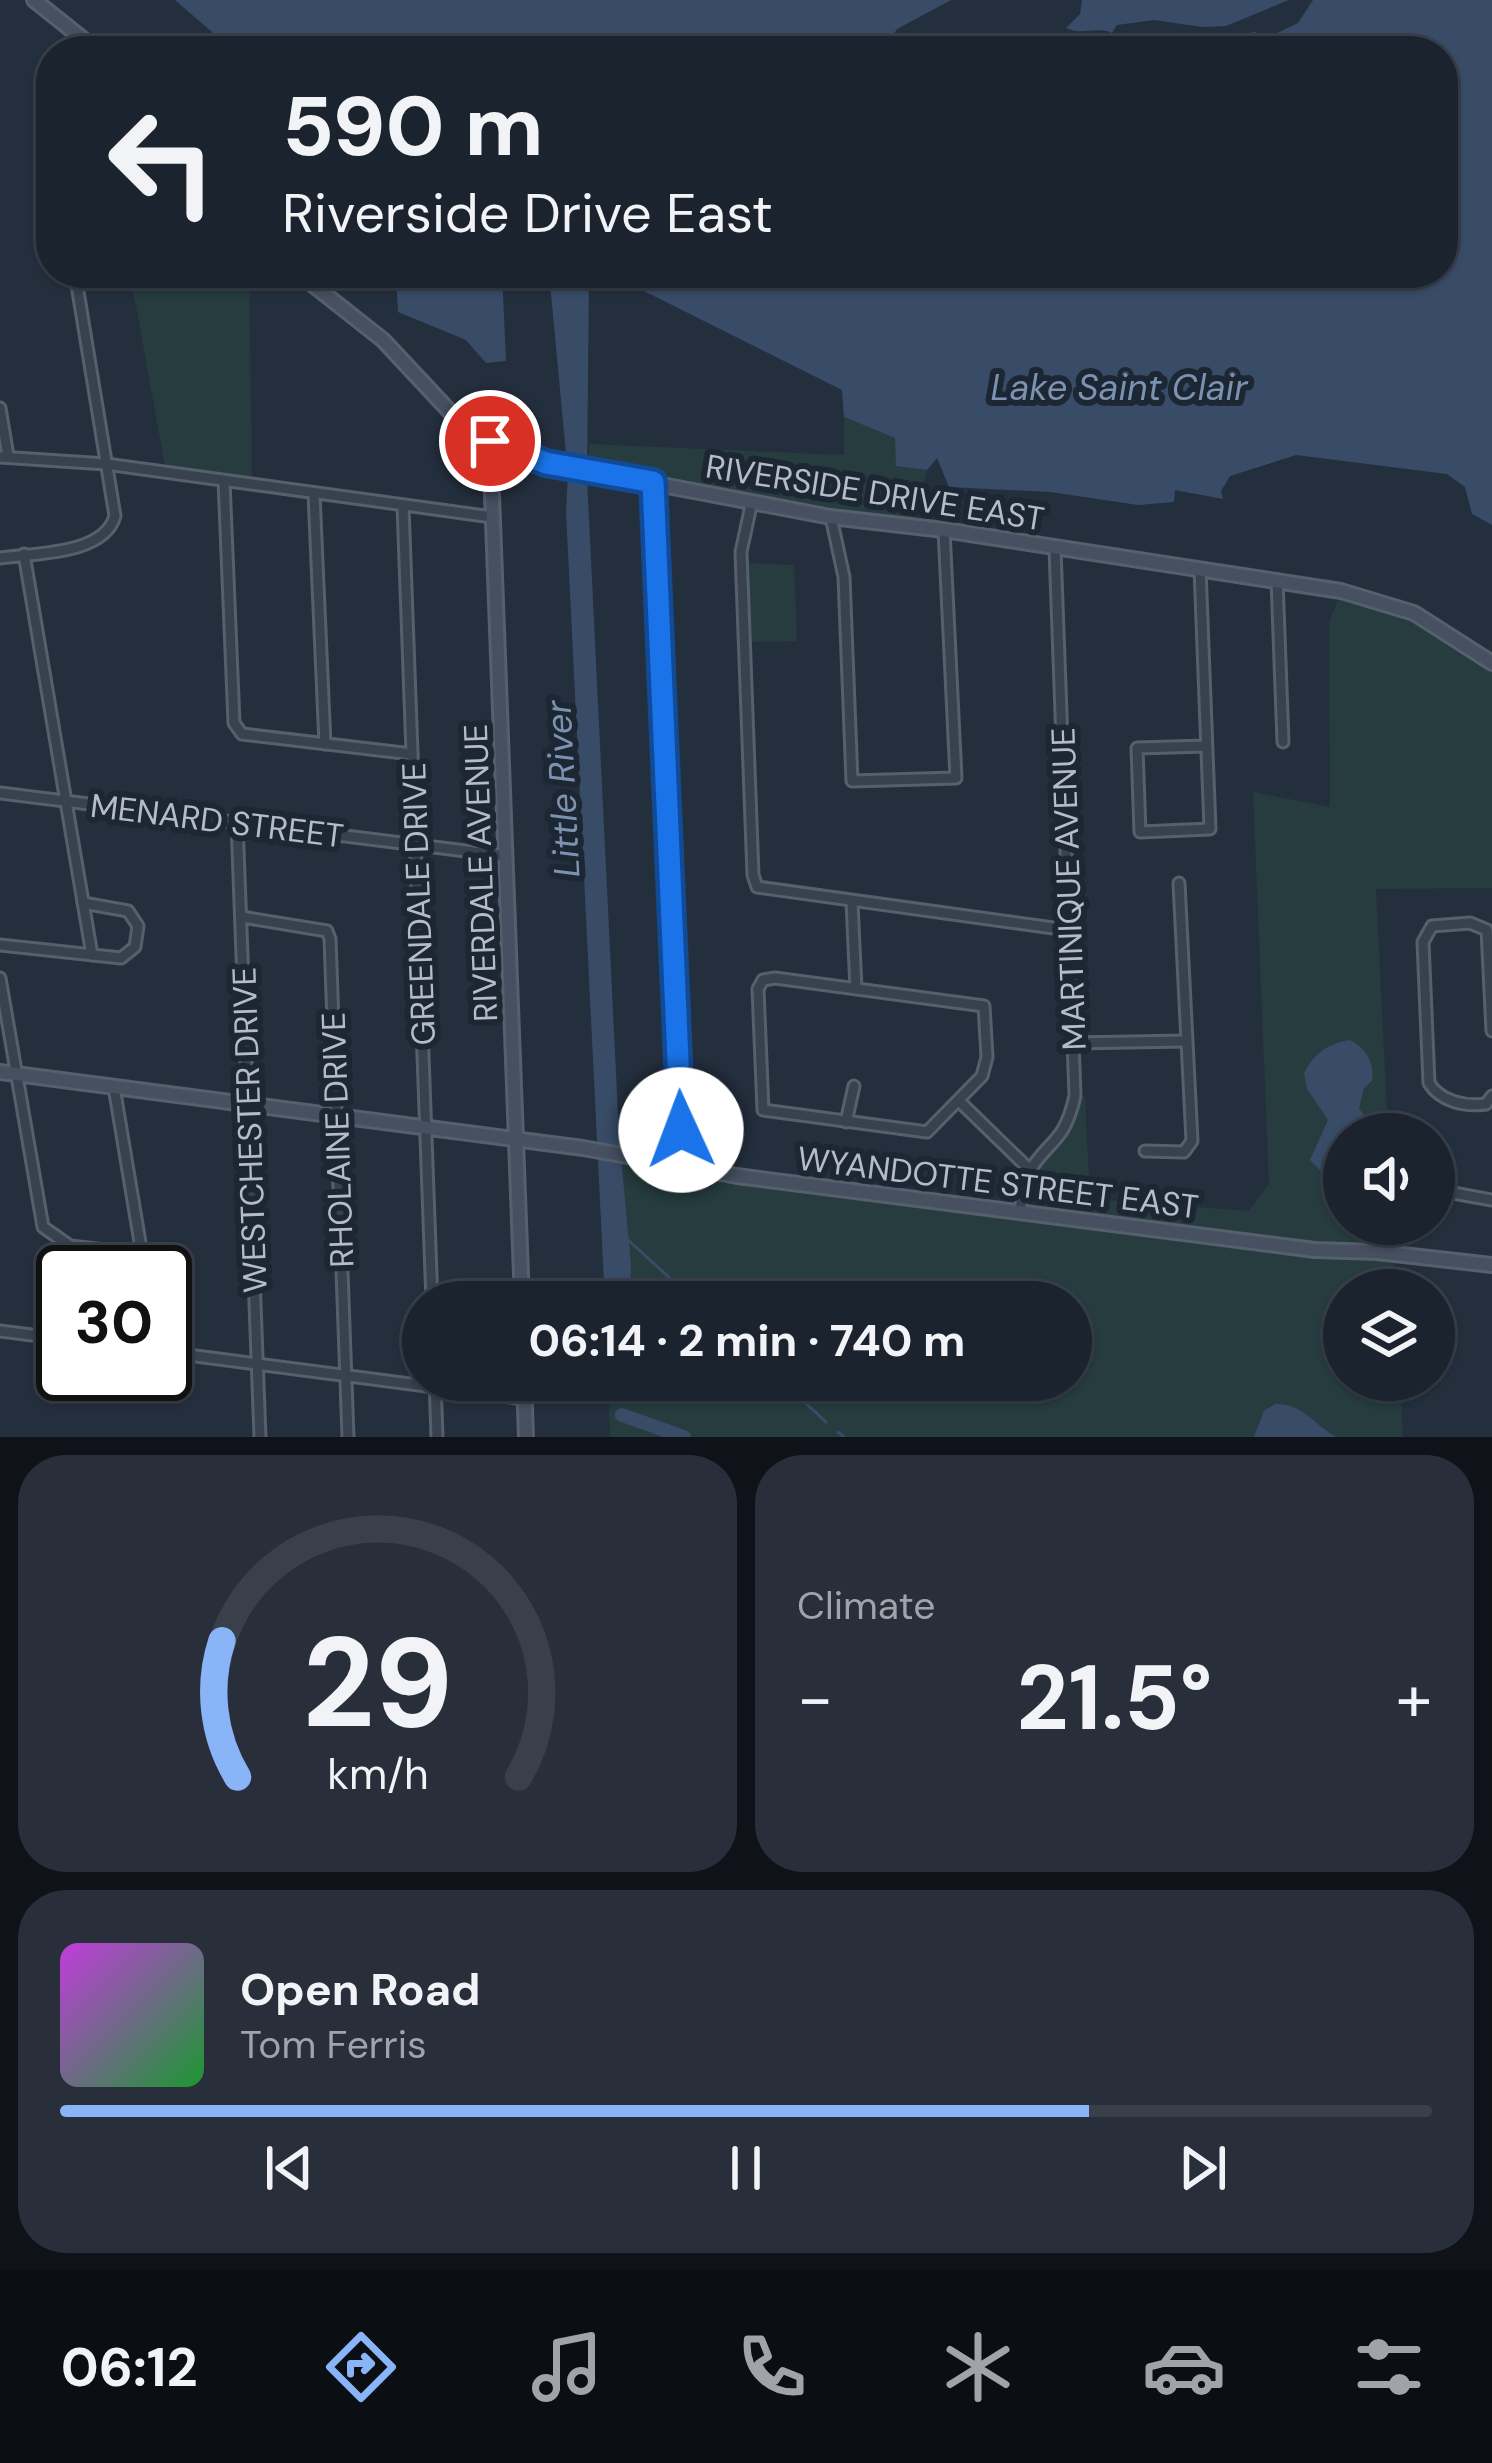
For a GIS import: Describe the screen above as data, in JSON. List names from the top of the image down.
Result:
{
  "streets": {
    "street": [
      "RIVERSIDE DRIVE EAST",
      "MENARD STREET",
      "RIVERDALE AVENUE",
      "MARTINIQUE AVENUE",
      "GREENDALE DRIVE",
      "WESTCHESTER DRIVE",
      "RHOLAINE DRIVE",
      "WYANDOTTE STREET EAST"
    ]
  },
  "crossings": [
    ["RIVERSIDE DRIVE EAST", "RIVERDALE AVENUE"],
    ["RIVERSIDE DRIVE EAST", "MARTINIQUE AVENUE"],
    ["MENARD STREET", "RIVERDALE AVENUE"],
    ["MENARD STREET", "GREENDALE DRIVE"],
    ["MENARD STREET", "WESTCHESTER DRIVE"],
    ["RIVERDALE AVENUE", "WYANDOTTE STREET EAST"],
    ["MARTINIQUE AVENUE", "WYANDOTTE STREET EAST"],
    ["GREENDALE DRIVE", "WYANDOTTE STREET EAST"],
    ["WESTCHESTER DRIVE", "RHOLAINE DRIVE"],
    ["WESTCHESTER DRIVE", "WYANDOTTE STREET EAST"],
    ["RHOLAINE DRIVE", "WYANDOTTE STREET EAST"]
  ],
  "water": ["Lake Saint Clair", "Little River"],
  "page": {
    "turn": ["590 m", "Riverside Drive East"],
    "limit": "30",
    "trip": "06:14 · 2 min · 740 m",
    "tile": "Climate",
    "heat": ["−", "21.5°", "+"],
    "song": ["Open Road", "Tom Ferris"],
    "tabs": "06:12",
    "gauge": ["29", "km/h"]
  }
}
